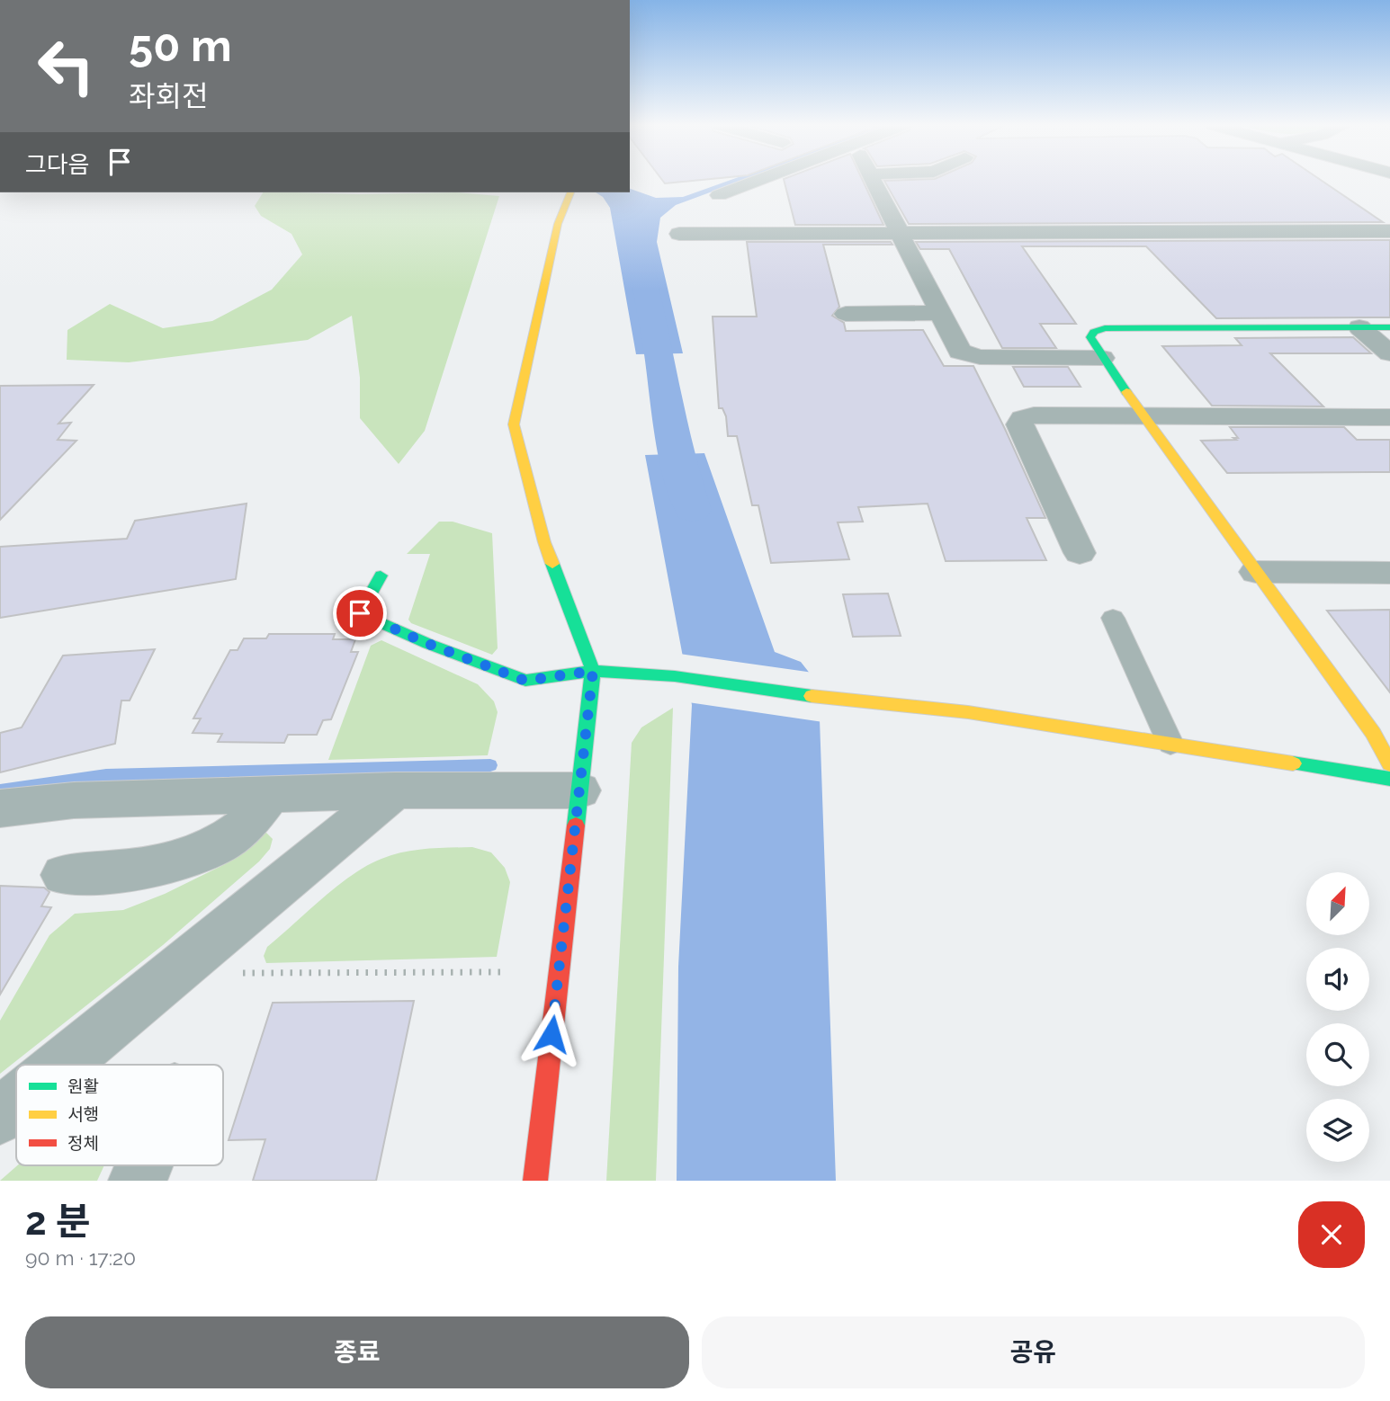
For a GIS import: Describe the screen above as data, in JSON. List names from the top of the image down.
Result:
{
  "legend": ["원활", "서행", "정체"],
  "north": "top right",
  "page": {
    "turn": ["50 m", "좌회전"],
    "then": "그다음",
    "heading": ["2 분", "90 m · 17:20"],
    "buttons": ["종료", "공유"]
  }
}
